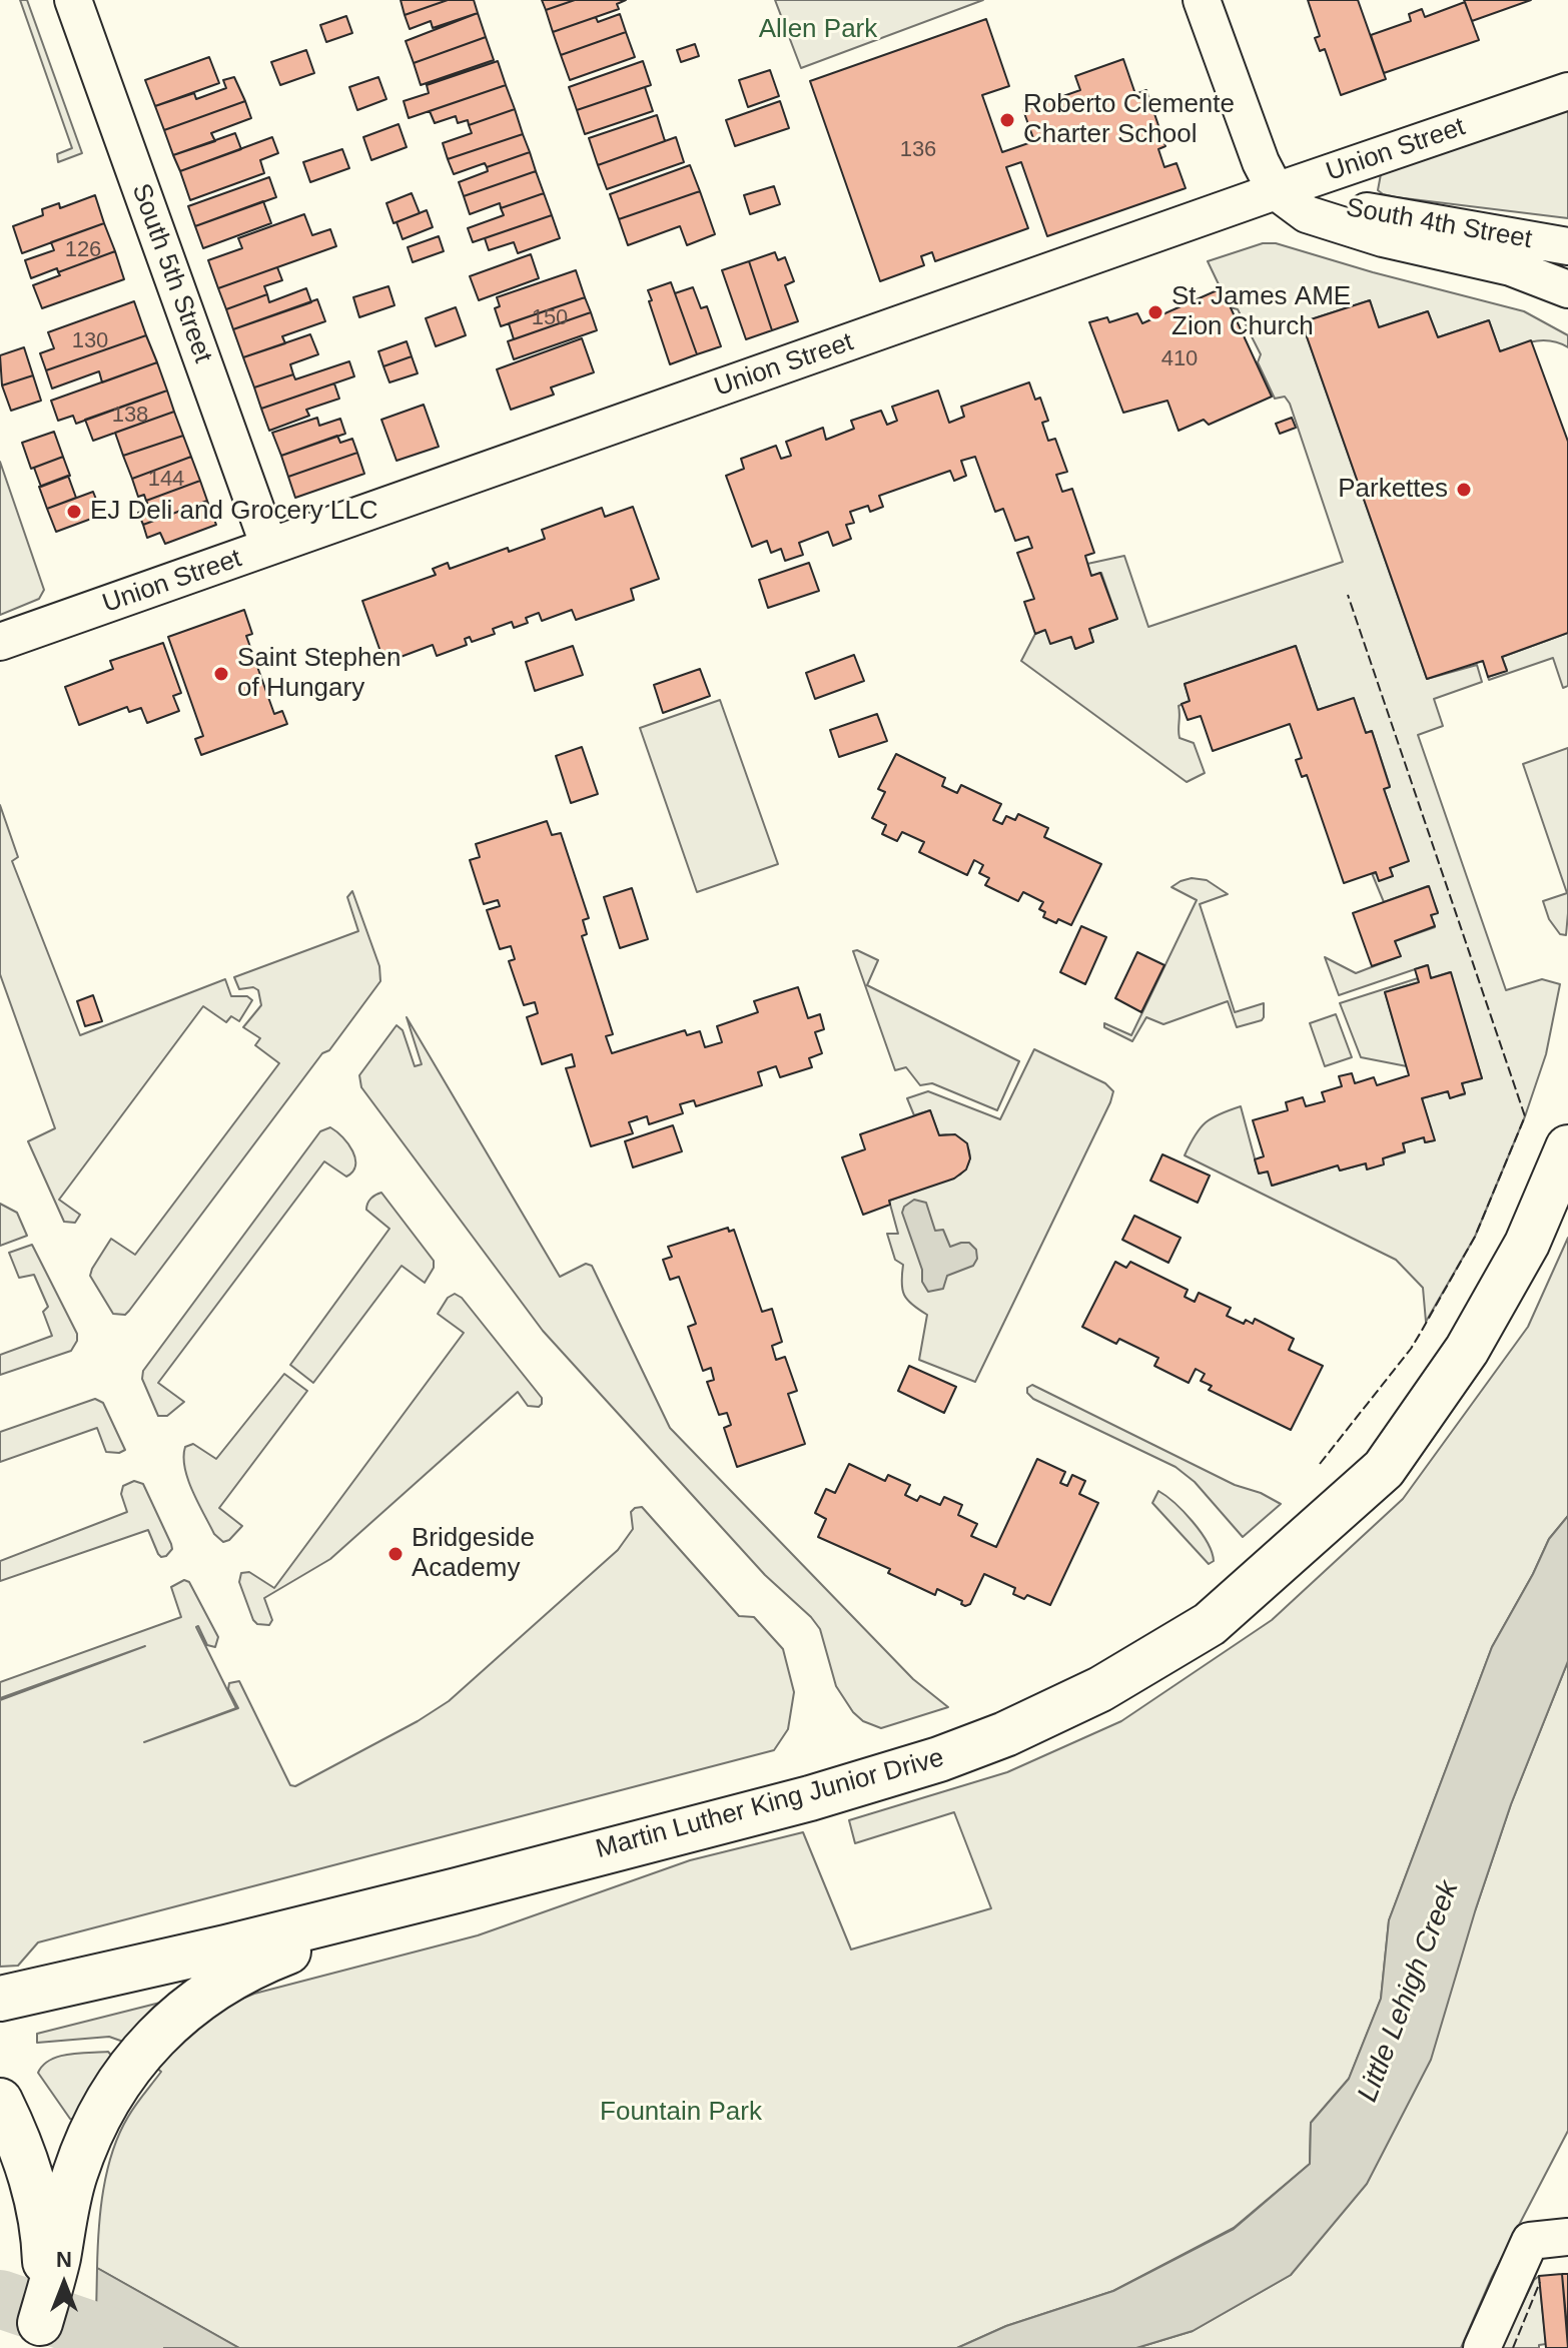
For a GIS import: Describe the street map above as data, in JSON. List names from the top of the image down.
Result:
{
  "streets": {
    "main road": ["Martin Luther King Junior Drive"],
    "street": ["Union Street", "South 4th Street", "South 5th Street"]
  },
  "crossings": [
    ["Union Street", "South 4th Street"],
    ["Union Street", "South 5th Street"]
  ],
  "water": ["Little Lehigh Creek"],
  "parks": ["Allen Park", "Fountain Park"],
  "places": [
    "Roberto Clemente Charter School",
    "St. James AME Zion Church",
    "Parkettes",
    "EJ Deli and Grocery LLC",
    "Saint Stephen of Hungary",
    "Bridgeside Academy"
  ],
  "house_numbers": [
    "136",
    "126",
    "150",
    "130",
    "410",
    "138",
    "144"
  ],
  "north": "top"
}
